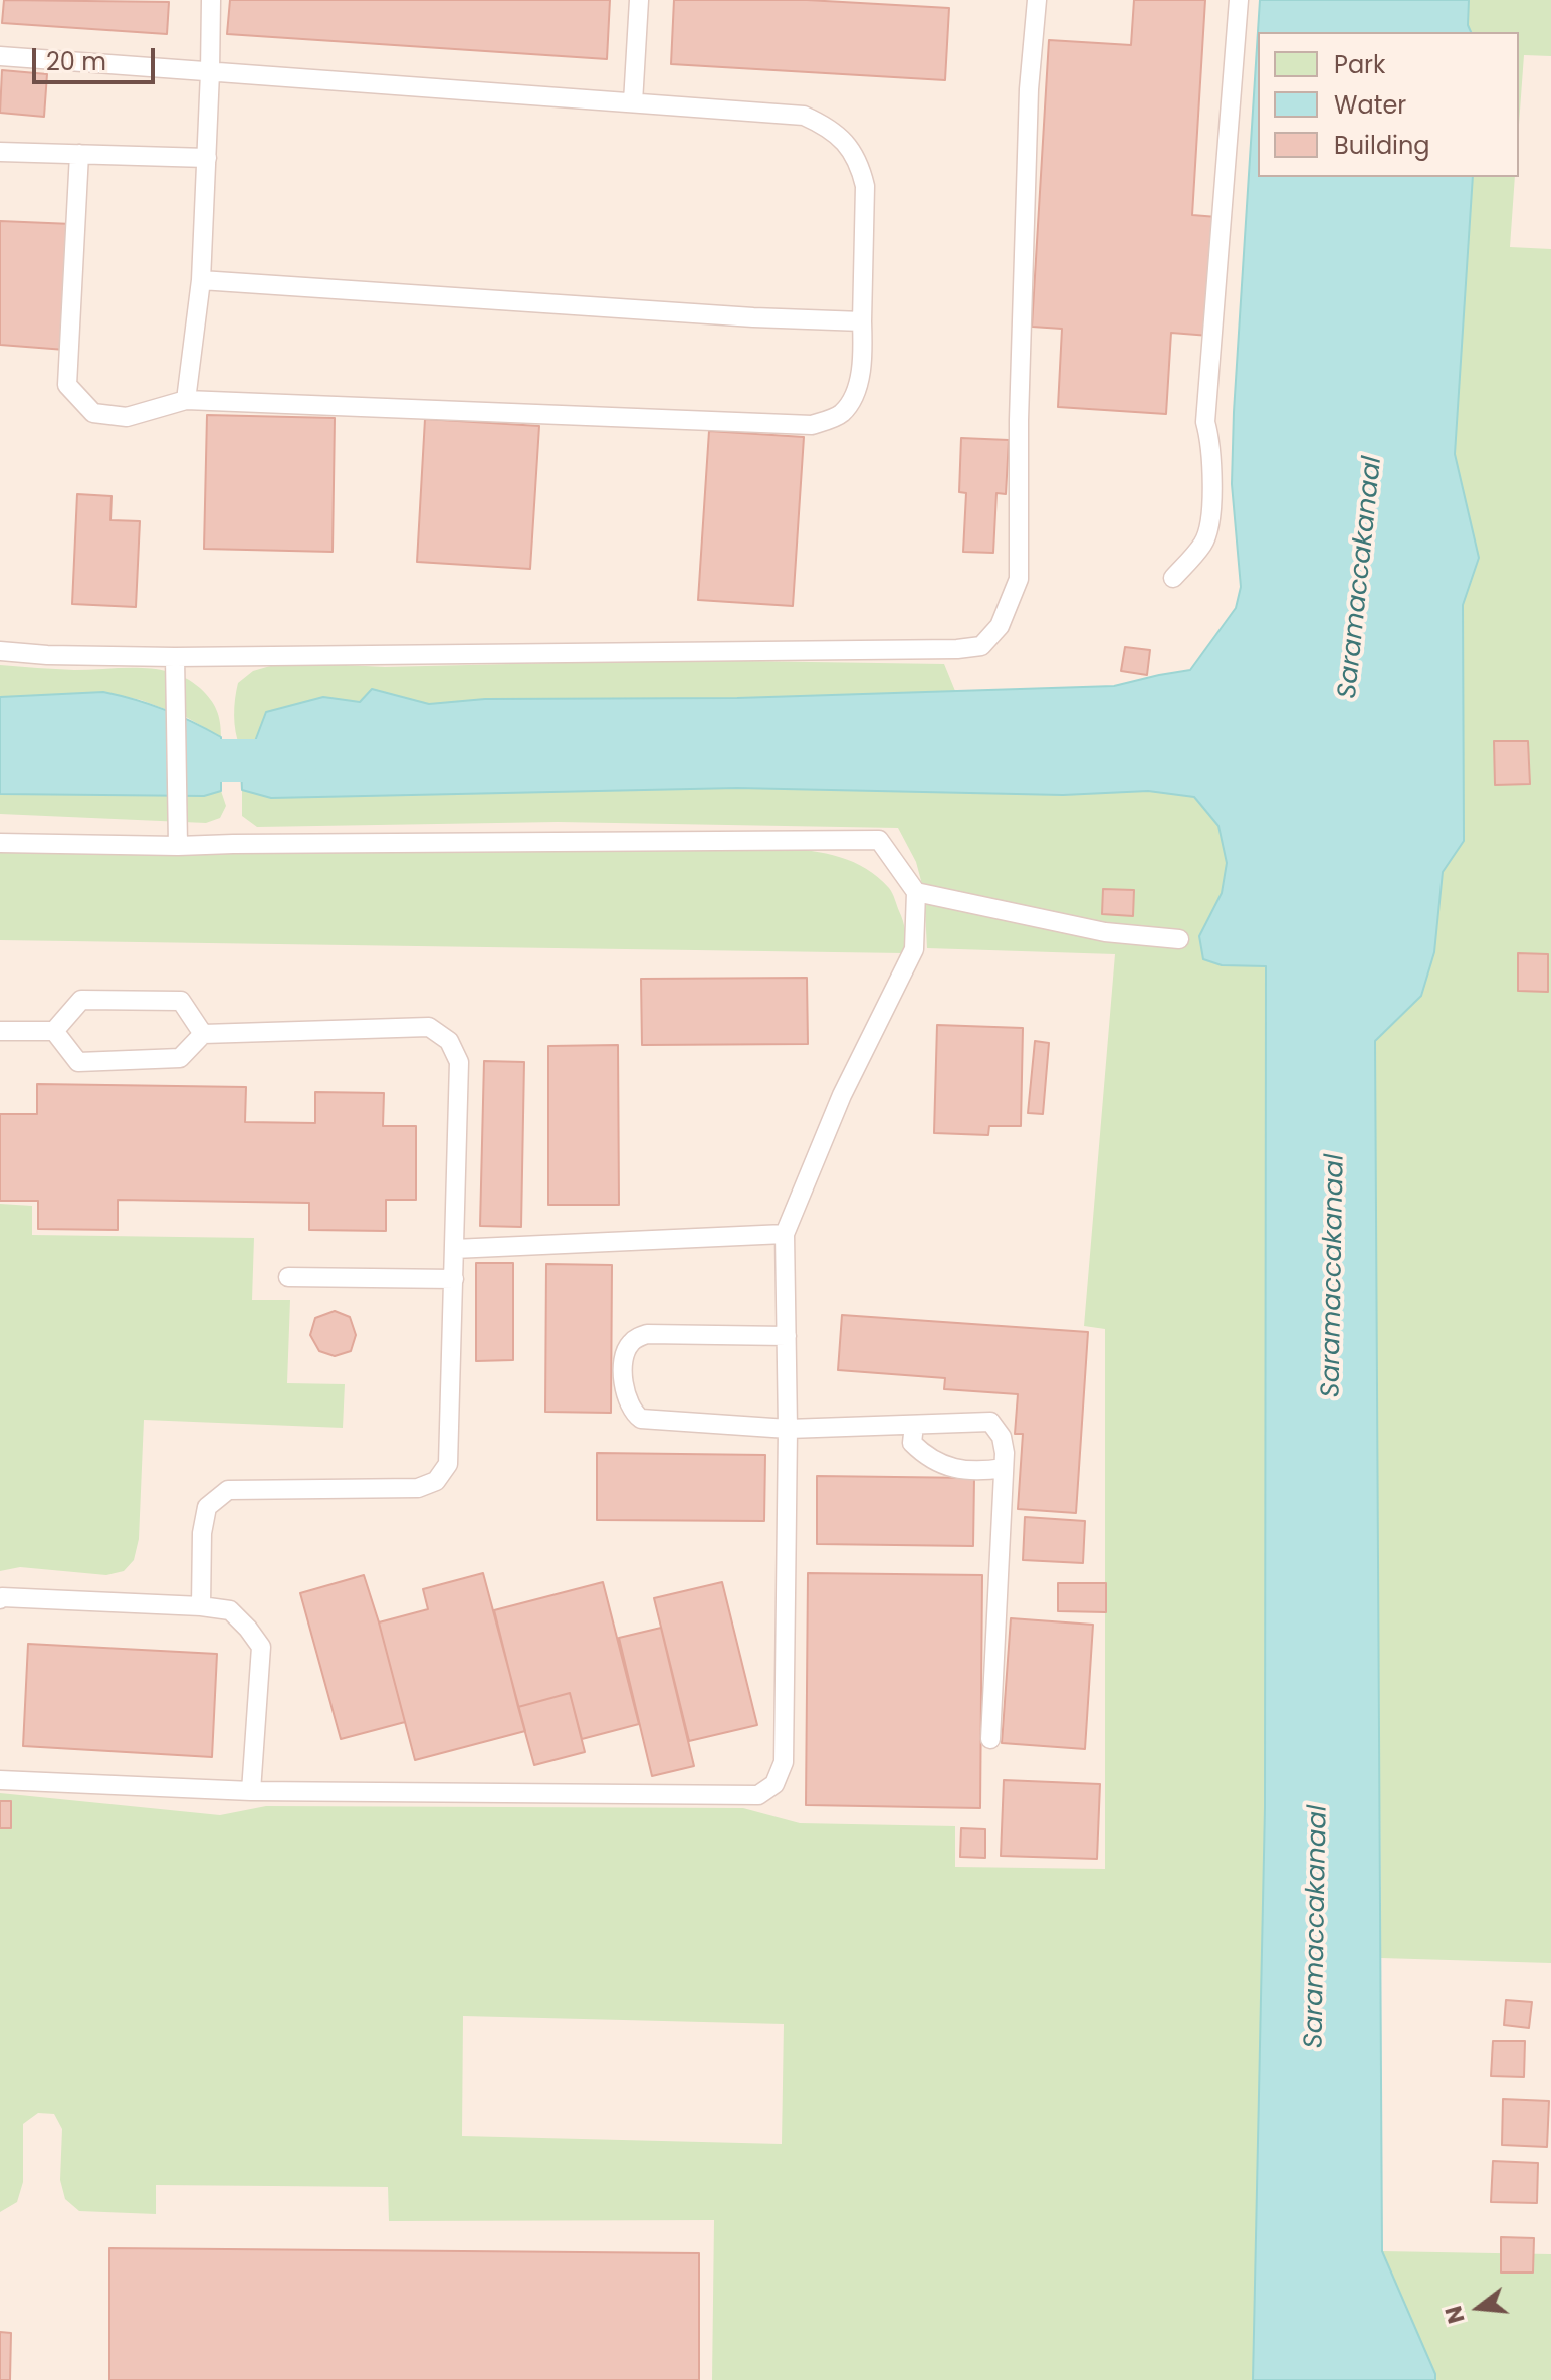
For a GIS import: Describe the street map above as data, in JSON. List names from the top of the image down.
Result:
{
  "water": ["Saramaccakanaal"],
  "legend": ["Park", "Water", "Building"],
  "scale_bar": "20 m",
  "north": "left"
}
